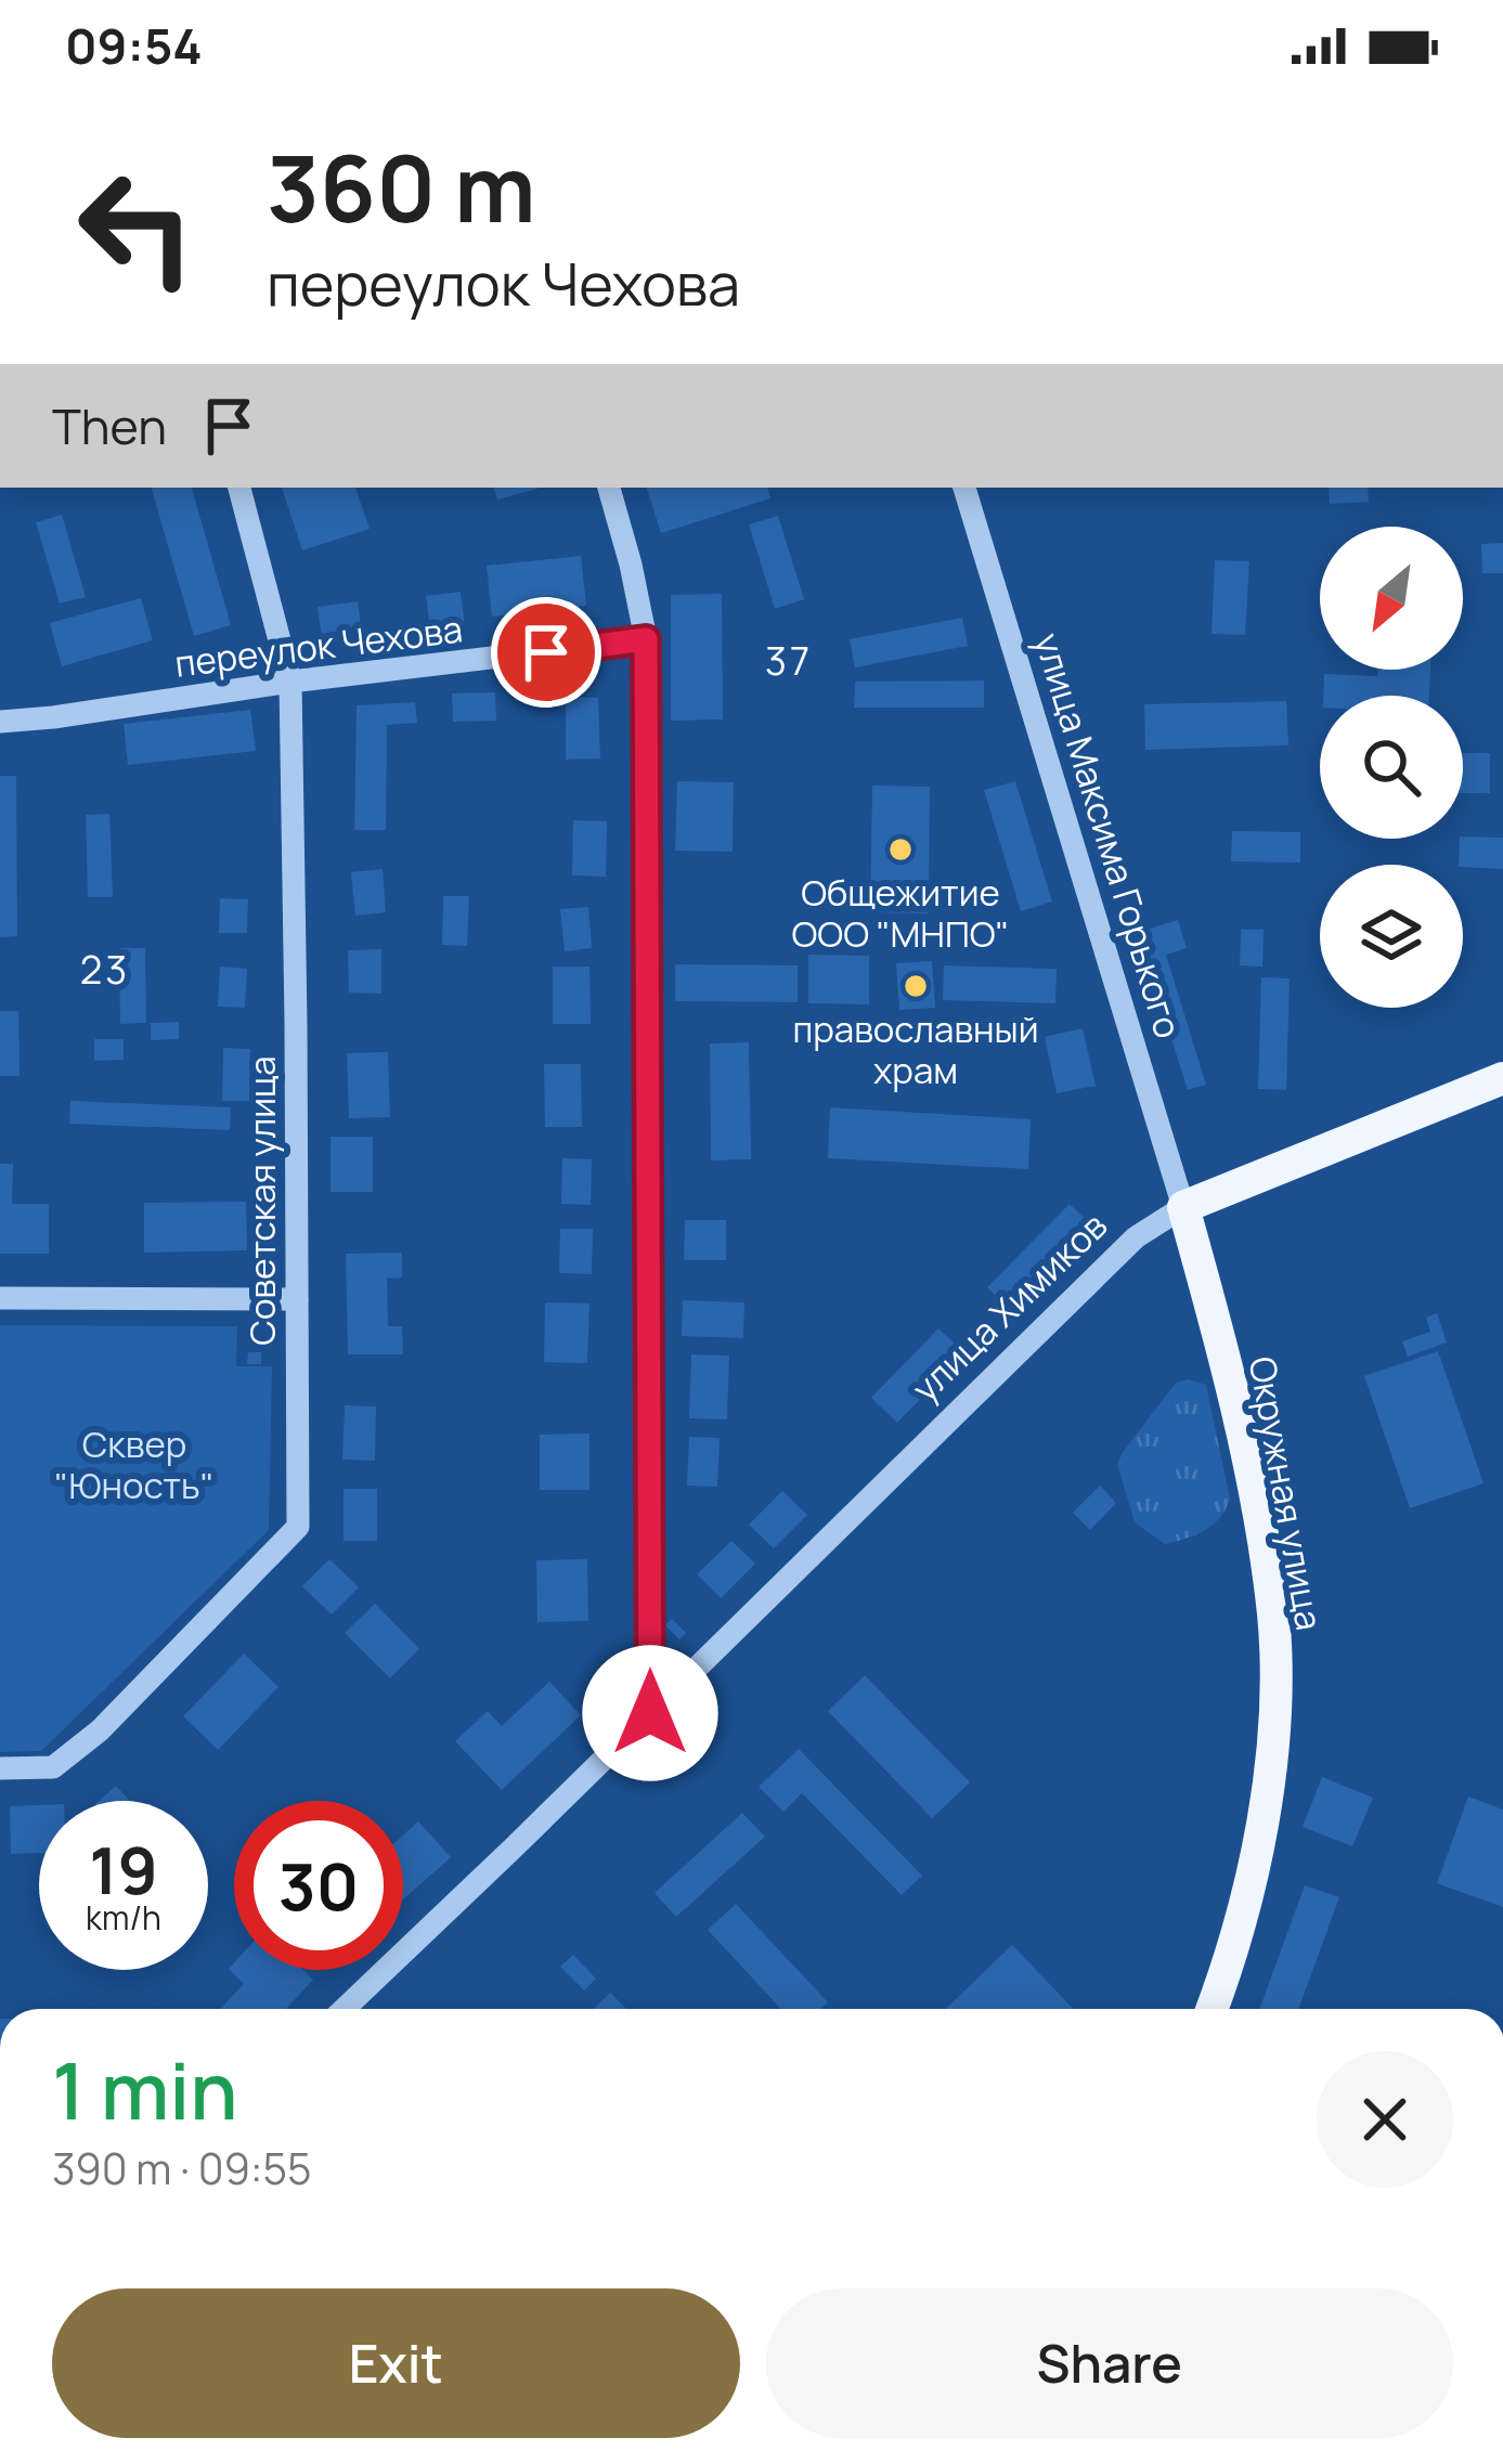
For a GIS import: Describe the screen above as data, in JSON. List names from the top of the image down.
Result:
{
  "streets": {
    "main road": ["улица Химиков", "Окружная улица"],
    "street": ["переулок Чехова", "улица Максима Горького", "Советская улица"]
  },
  "crossings": [
    ["переулок Чехова", "Советская улица"],
    ["улица Максима Горького", "улица Химиков"],
    ["улица Максима Горького", "Окружная улица"],
    ["улица Химиков", "Окружная улица"]
  ],
  "districts": ["37", "23"],
  "parks": ["Сквер \"Юность\""],
  "places": ["Общежитие ООО \"МНПО\"", "православный храм"],
  "north": "bottom left",
  "page": {
    "status": "09:54",
    "turn": ["360 m", "переулок Чехова"],
    "then": "Then",
    "speed": "19 km/h",
    "limit": "30",
    "heading": ["1 min", "390 m · 09:55"],
    "buttons": ["Exit", "Share"]
  }
}
